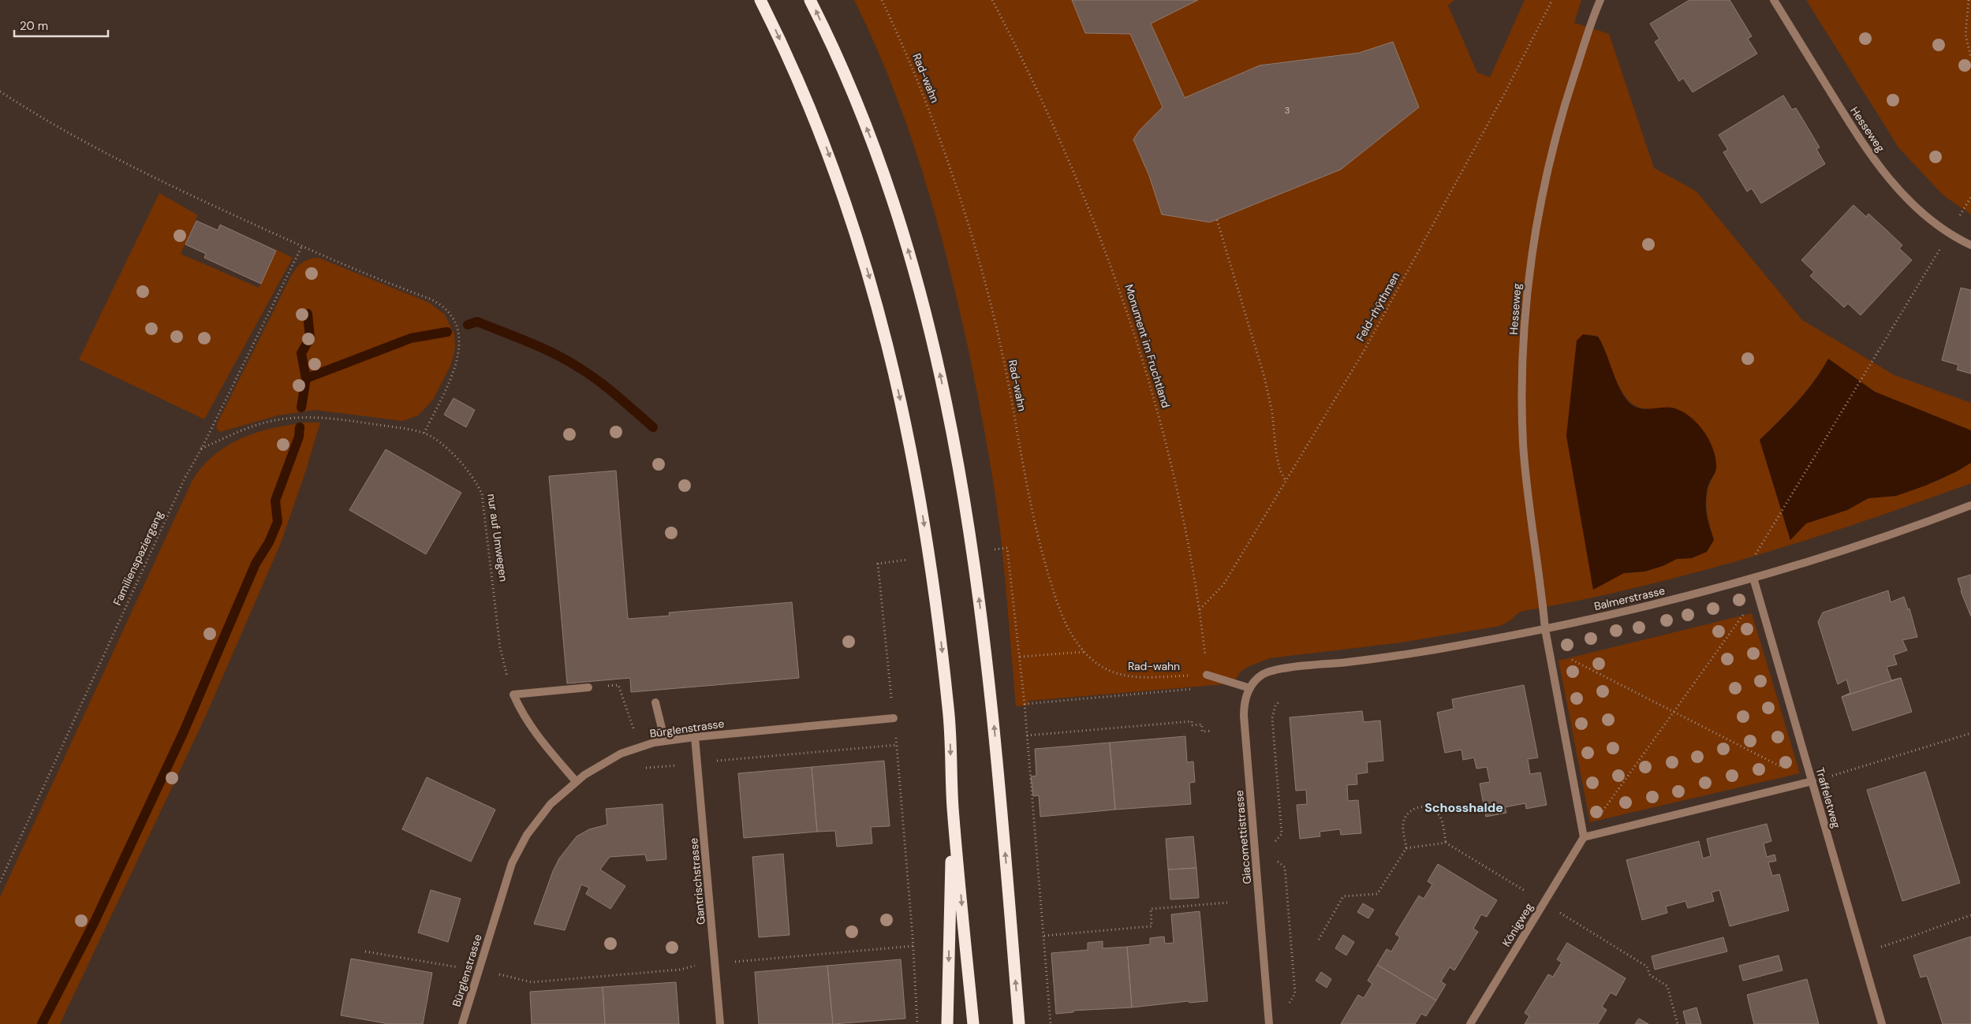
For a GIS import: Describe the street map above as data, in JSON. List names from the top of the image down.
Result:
{
  "streets": {
    "street": [
      "Hesseweg",
      "Balmerstrasse",
      "Bürglenstrasse",
      "Traffeletweg",
      "Giacomettistrasse",
      "Gantrischstrasse",
      "Königweg"
    ],
    "path": [
      "Rad-wahn",
      "Feld-rhÿthmen",
      "Monument im Fruchtland",
      "nur auf Umwegen",
      "Familienspaziergang"
    ]
  },
  "crossings": [
    ["Rad-wahn", "Monument im Fruchtland"],
    ["Hesseweg", "Balmerstrasse"],
    ["Hesseweg", "Königweg"],
    ["Feld-rhÿthmen", "Monument im Fruchtland"],
    ["nur auf Umwegen", "Familienspaziergang"],
    ["Balmerstrasse", "Traffeletweg"],
    ["Balmerstrasse", "Giacomettistrasse"],
    ["Bürglenstrasse", "Gantrischstrasse"]
  ],
  "districts": ["Schosshalde"],
  "house_numbers": ["3"],
  "scale_bar": "20 m"
}
